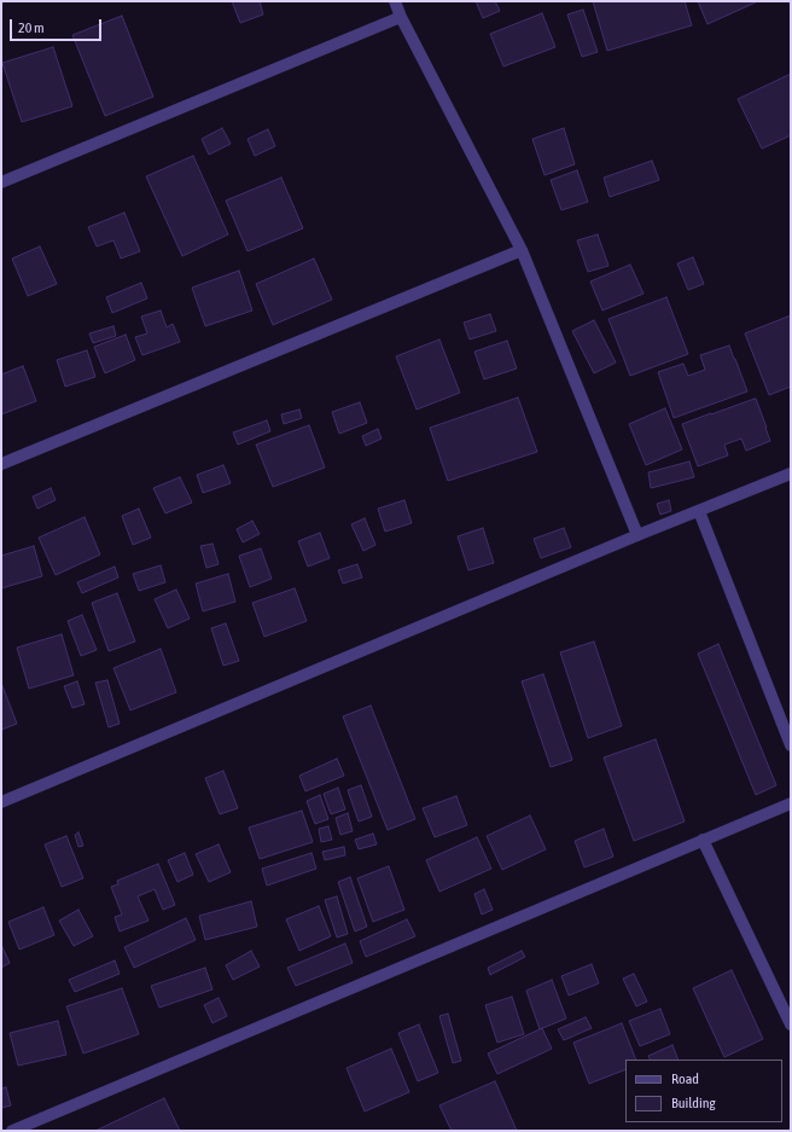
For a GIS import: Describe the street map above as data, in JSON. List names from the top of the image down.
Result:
{
  "legend": ["Road", "Building"],
  "scale_bar": "20 m"
}
